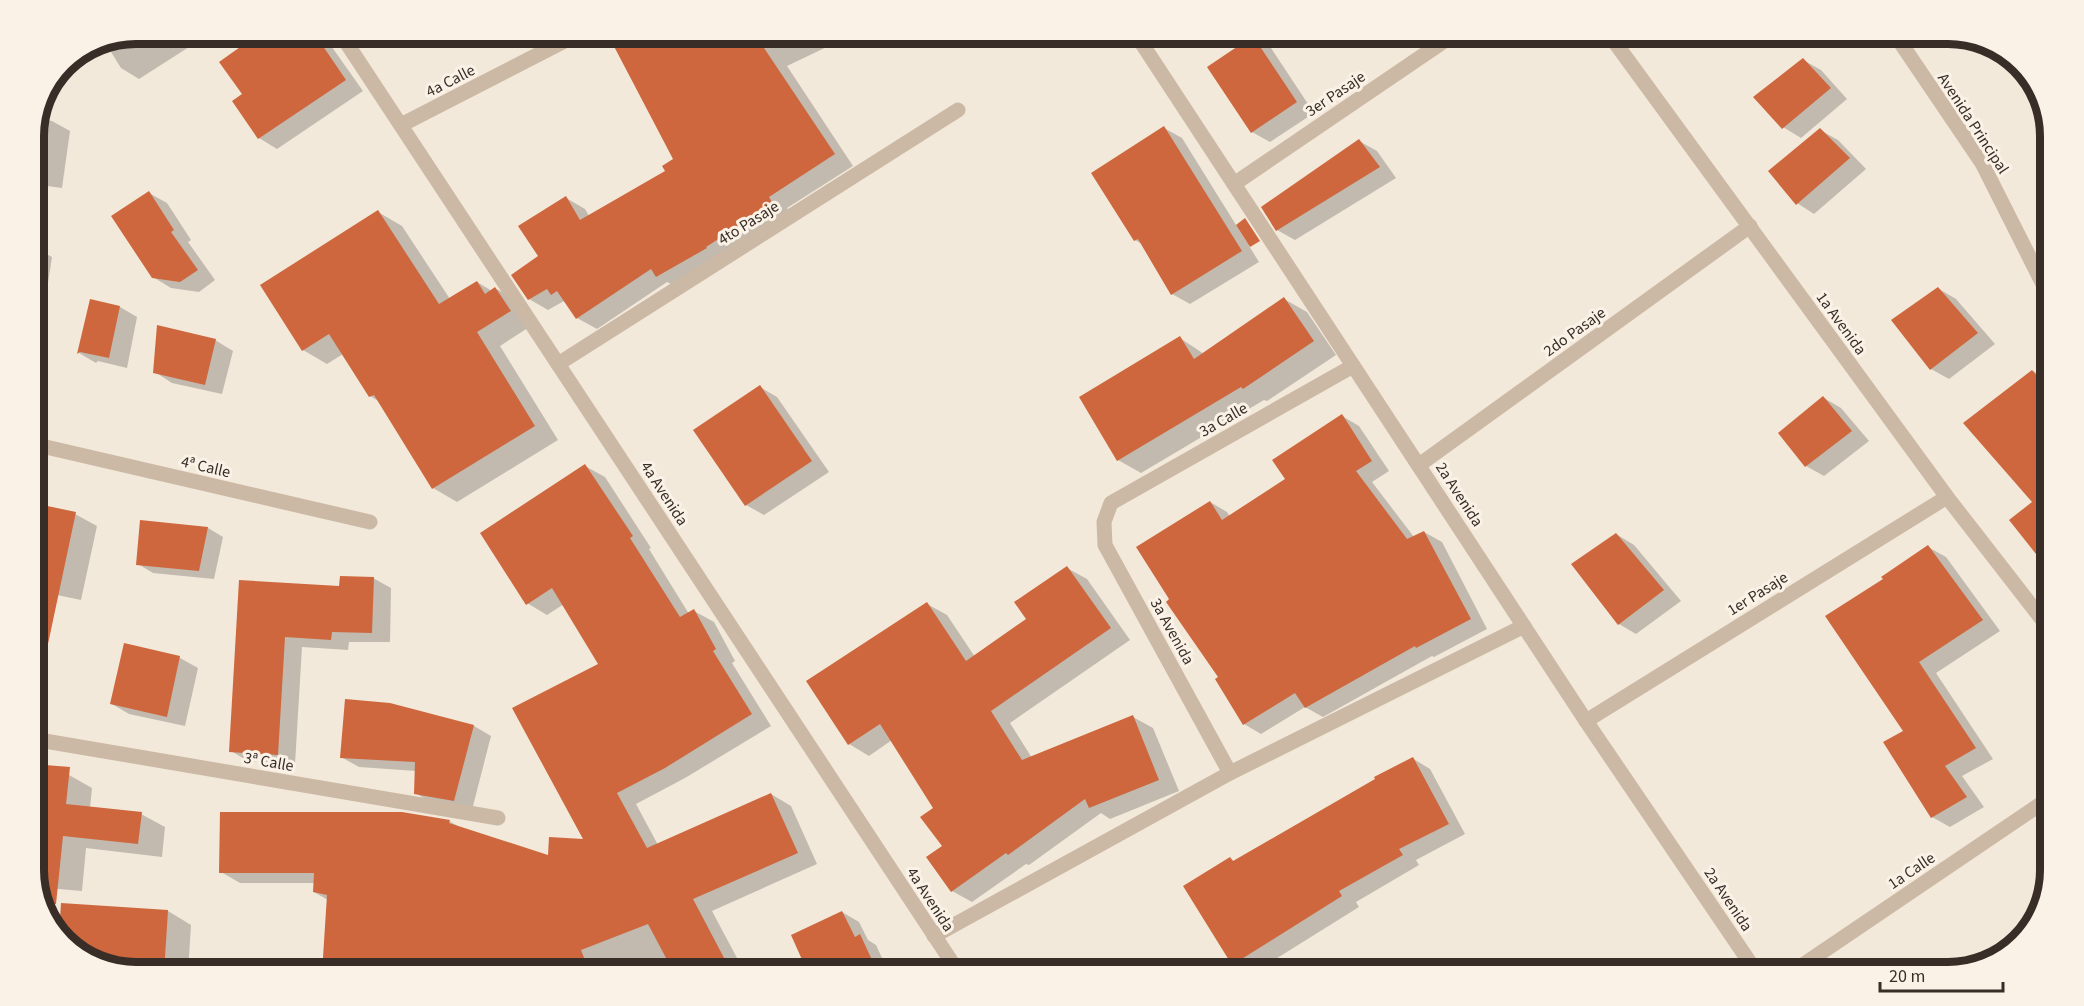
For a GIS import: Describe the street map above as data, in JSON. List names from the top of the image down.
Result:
{
  "streets": {
    "street": [
      "4a Calle",
      "3er Pasaje",
      "Avenida Principal",
      "4to Pasaje",
      "1a Avenida",
      "2do Pasaje",
      "3a Calle",
      "4ª Calle",
      "4a Avenida",
      "2a Avenida",
      "1er Pasaje",
      "3a Avenida",
      "3ª Calle",
      "1a Calle"
    ]
  },
  "crossings": [
    ["4a Calle", "4a Avenida"],
    ["3er Pasaje", "2a Avenida"],
    ["4to Pasaje", "4a Avenida"],
    ["1a Avenida", "2do Pasaje"],
    ["1a Avenida", "1er Pasaje"],
    ["2do Pasaje", "2a Avenida"],
    ["3a Calle", "2a Avenida"],
    ["3a Calle", "3a Avenida"],
    ["2a Avenida", "1er Pasaje"]
  ],
  "scale_bar": "20 m"
}
